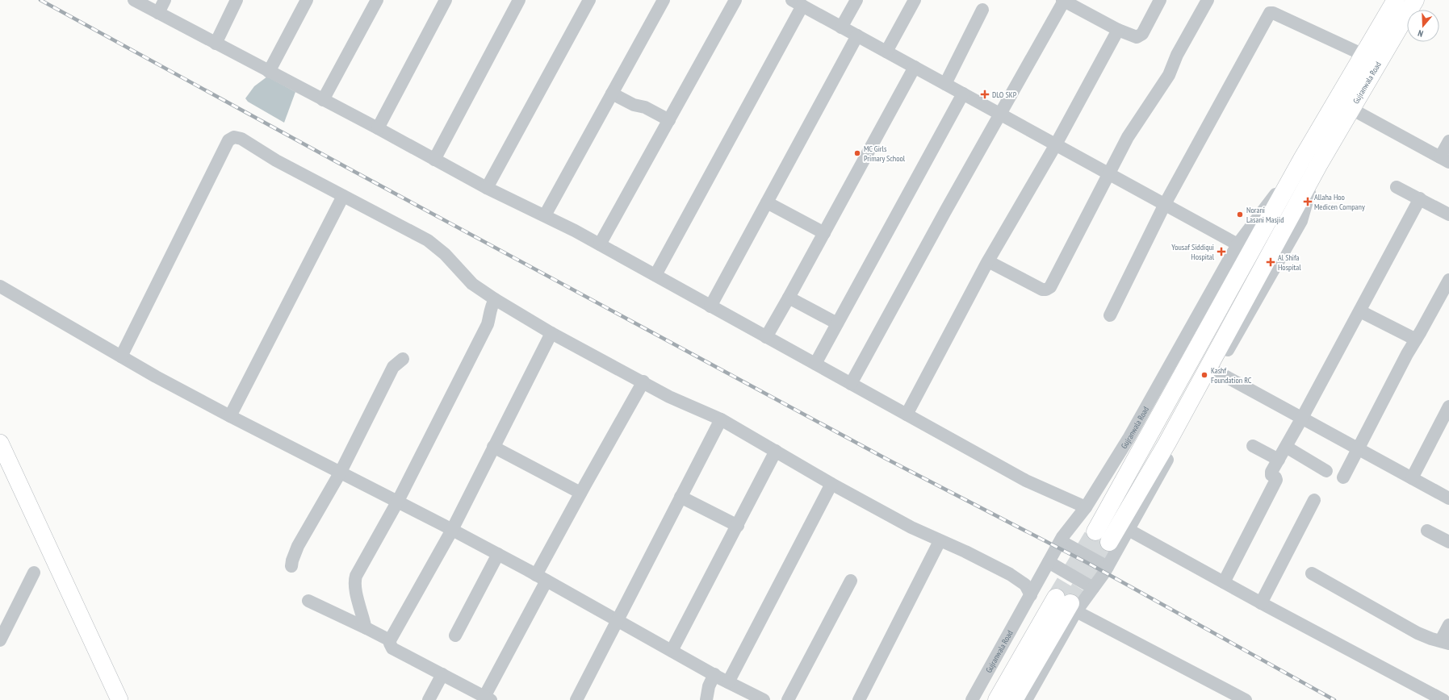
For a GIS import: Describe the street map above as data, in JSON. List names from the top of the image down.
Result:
{
  "streets": {
    "highway": ["Gujranwala Road"]
  },
  "places": {
    "health": [
      "DLO SKP",
      "Allaha Hoo Medicen Company",
      "Yousaf Siddiqui Hospital",
      "Al Shifa Hospital"
    ],
    "other": ["MC Girls Primary School", "Norani Lasani Masjid", "Kashf Foundation RC"]
  },
  "north": "bottom"
}
